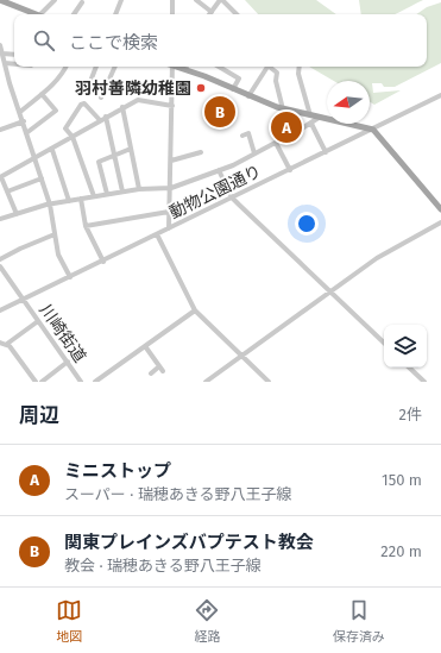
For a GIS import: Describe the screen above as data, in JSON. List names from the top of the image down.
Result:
{
  "streets": {
    "street": ["動物公園通り", "川崎街道"]
  },
  "crossings": [
    ["動物公園通り", "川崎街道"]
  ],
  "places": ["羽村善隣幼稚園"],
  "north": "left",
  "page": {
    "search": "ここで検索",
    "pins": ["B", "A"],
    "heading": ["周辺", "2件"],
    "list": [
      {
        "mark": "A",
        "name": "ミニストップ",
        "note": "スーパー · 瑞穂あきる野八王子線",
        "value": "150 m"
      },
      {
        "mark": "B",
        "name": "関東プレインズバプテスト教会",
        "note": "教会 · 瑞穂あきる野八王子線",
        "value": "220 m"
      }
    ],
    "nav": ["地図", "経路", "保存済み"]
  }
}
